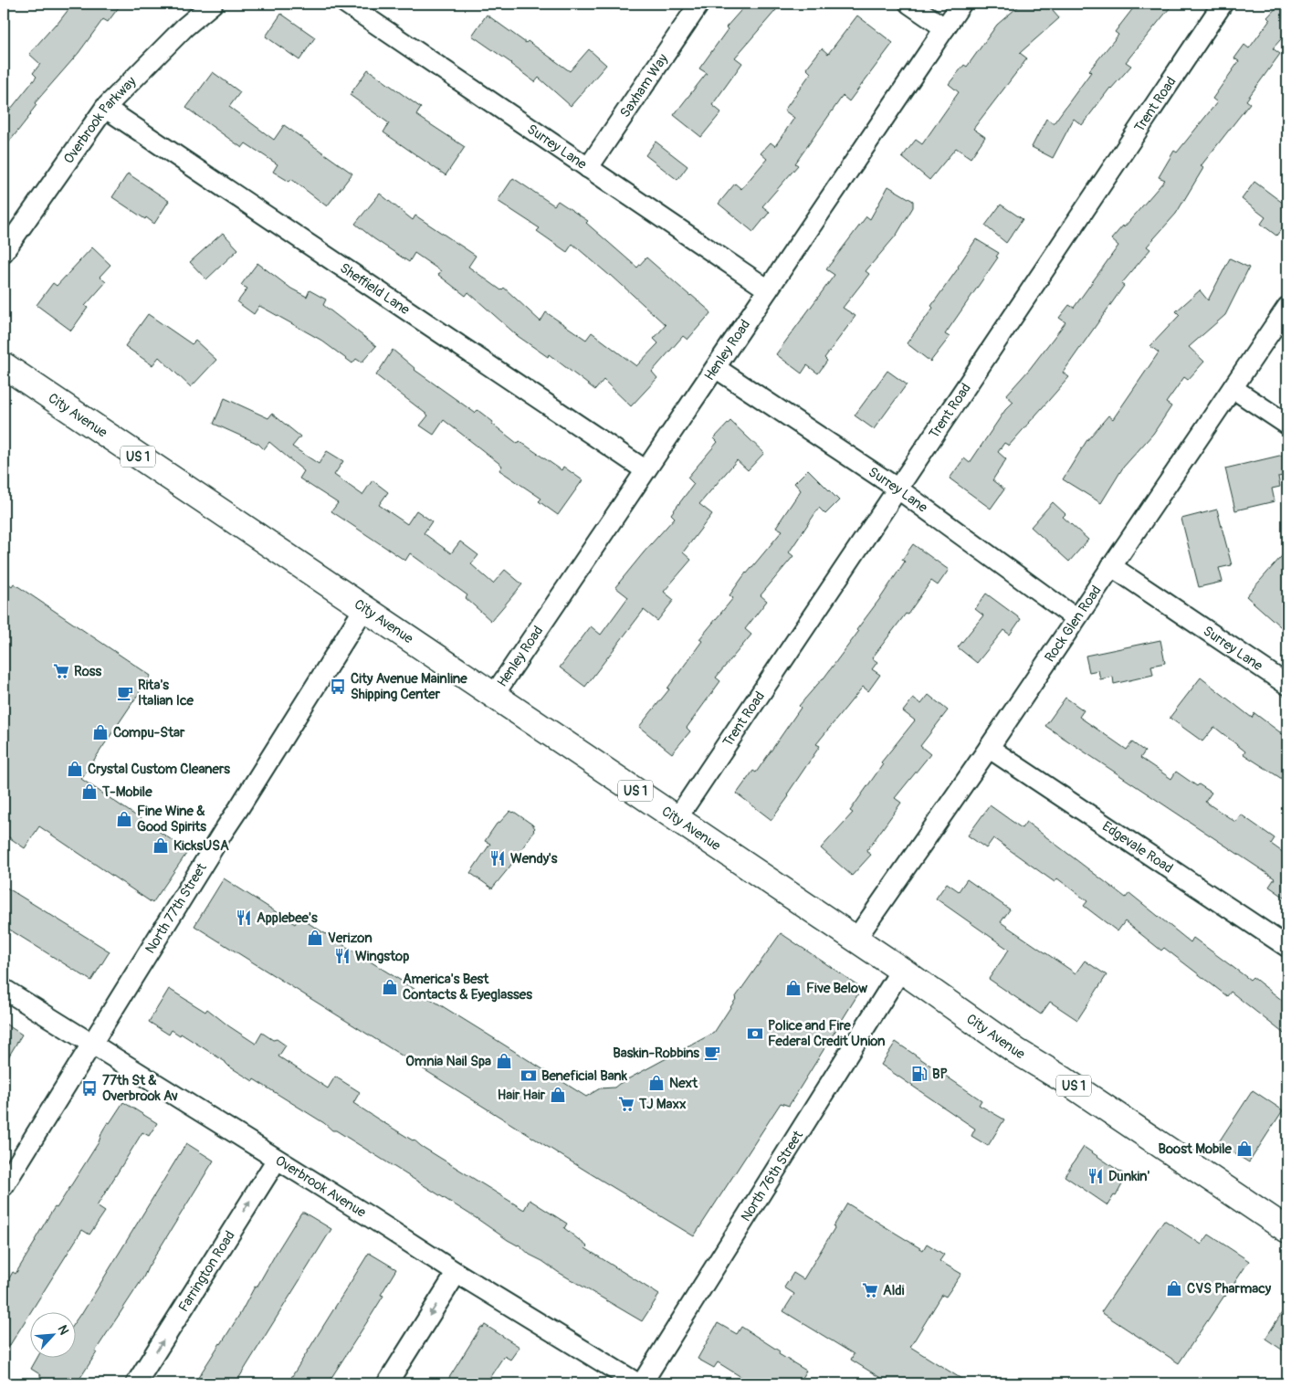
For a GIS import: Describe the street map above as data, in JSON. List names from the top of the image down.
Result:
{
  "streets": {
    "highway": ["City Avenue", "US 1"],
    "street": [
      "Saxham Way",
      "Trent Road",
      "Overbrook Parkway",
      "Surrey Lane",
      "Sheffield Lane",
      "Henley Road",
      "Rock Glen Road",
      "Edgevale Road",
      "North 77th Street",
      "North 76th Street",
      "Overbrook Avenue",
      "Farrington Road"
    ]
  },
  "crossings": [
    ["Saxham Way", "Surrey Lane"],
    ["Trent Road", "Surrey Lane"],
    ["Trent Road", "City Avenue"],
    ["Overbrook Parkway", "Sheffield Lane"],
    ["Surrey Lane", "Henley Road"],
    ["Surrey Lane", "Rock Glen Road"],
    ["Sheffield Lane", "Henley Road"],
    ["Henley Road", "City Avenue"],
    ["City Avenue", "Rock Glen Road"],
    ["City Avenue", "North 77th Street"],
    ["City Avenue", "North 76th Street"],
    ["Rock Glen Road", "Edgevale Road"],
    ["North 77th Street", "Overbrook Avenue"],
    ["Overbrook Avenue", "Farrington Road"]
  ],
  "one_way": ["Farrington Road"],
  "places": {
    "supermarket": ["Ross", "TJ Maxx", "Aldi"],
    "bus stop": ["City Avenue Mainline Shipping Center", "77th St & Overbrook Av"],
    "cafe": ["Rita's Italian Ice", "Baskin-Robbins"],
    "shop": [
      "Compu-Star",
      "Crystal Custom Cleaners",
      "T-Mobile",
      "Fine Wine & Good Spirits",
      "KicksUSA",
      "Verizon",
      "America's Best Contacts & Eyeglasses",
      "Five Below",
      "Omnia Nail Spa",
      "Next",
      "Hair Hair",
      "Boost Mobile",
      "CVS Pharmacy"
    ],
    "restaurant": [
      "Wendy's",
      "Applebee's",
      "Wingstop",
      "Dunkin'"
    ],
    "bank": ["Police and Fire Federal Credit Union", "Beneficial Bank"],
    "fuel station": ["BP"]
  },
  "north": "top right"
}
